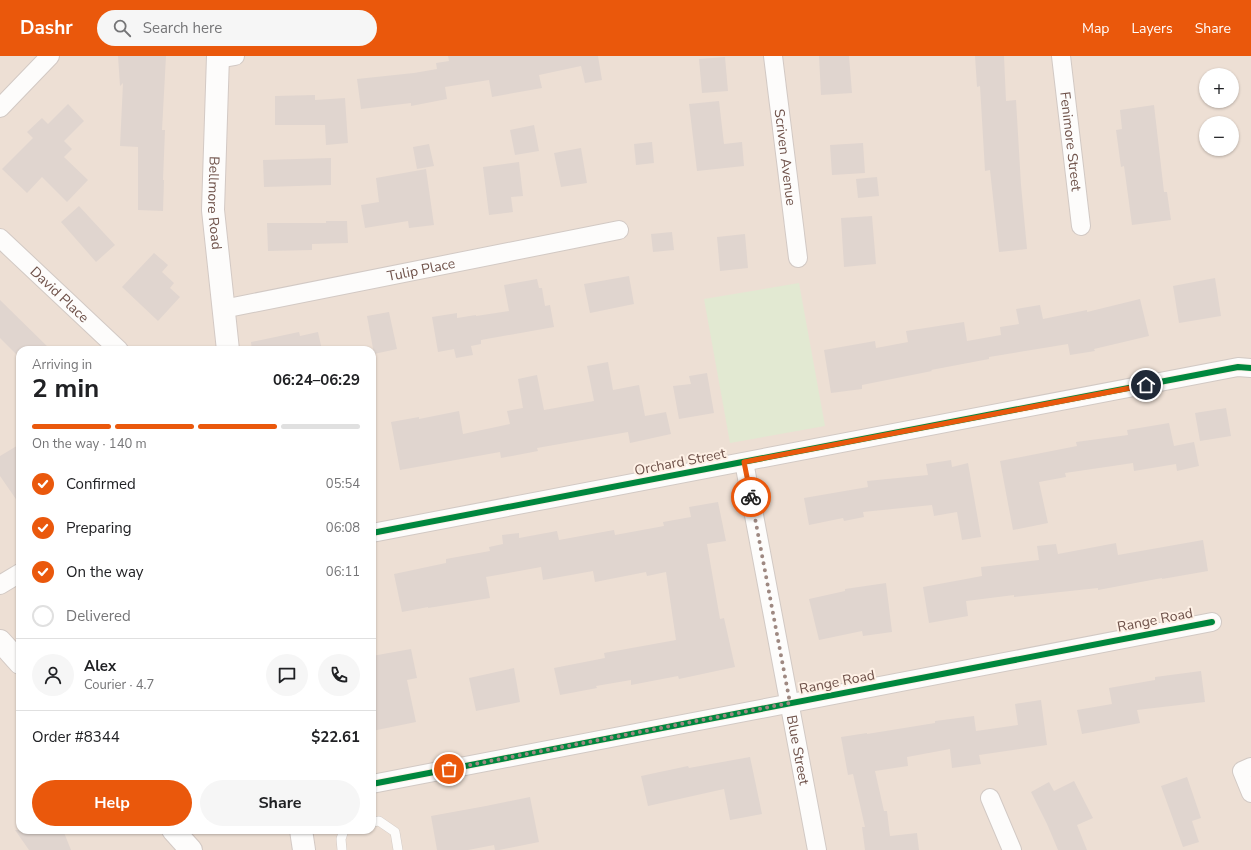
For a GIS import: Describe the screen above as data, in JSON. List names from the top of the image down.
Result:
{
  "streets": {
    "main road": ["Bellmore Road"],
    "street": [
      "Fenimore Street",
      "Scriven Avenue",
      "Tulip Place",
      "David Place",
      "Orchard Street",
      "Range Road",
      "Blue Street"
    ]
  },
  "crossings": [
    ["Bellmore Road", "Tulip Place"],
    ["Orchard Street", "Blue Street"],
    ["Range Road", "Blue Street"]
  ],
  "page": {
    "header": "Dashr",
    "search": "Search here",
    "nav": ["Map", "Layers", "Share"],
    "map_buttons": ["+", "−"],
    "heading": ["2 min", "Arriving in", "06:24–06:29"],
    "panel": [
      "Alex",
      "Courier · 4.7",
      "Order #8344",
      "$22.61"
    ],
    "bar": "On the way · 140 m",
    "list": [
      ["Confirmed", "05:54"],
      ["Preparing", "06:08"],
      ["On the way", "06:11"],
      "Delivered"
    ],
    "buttons": ["Help", "Share"]
  }
}
